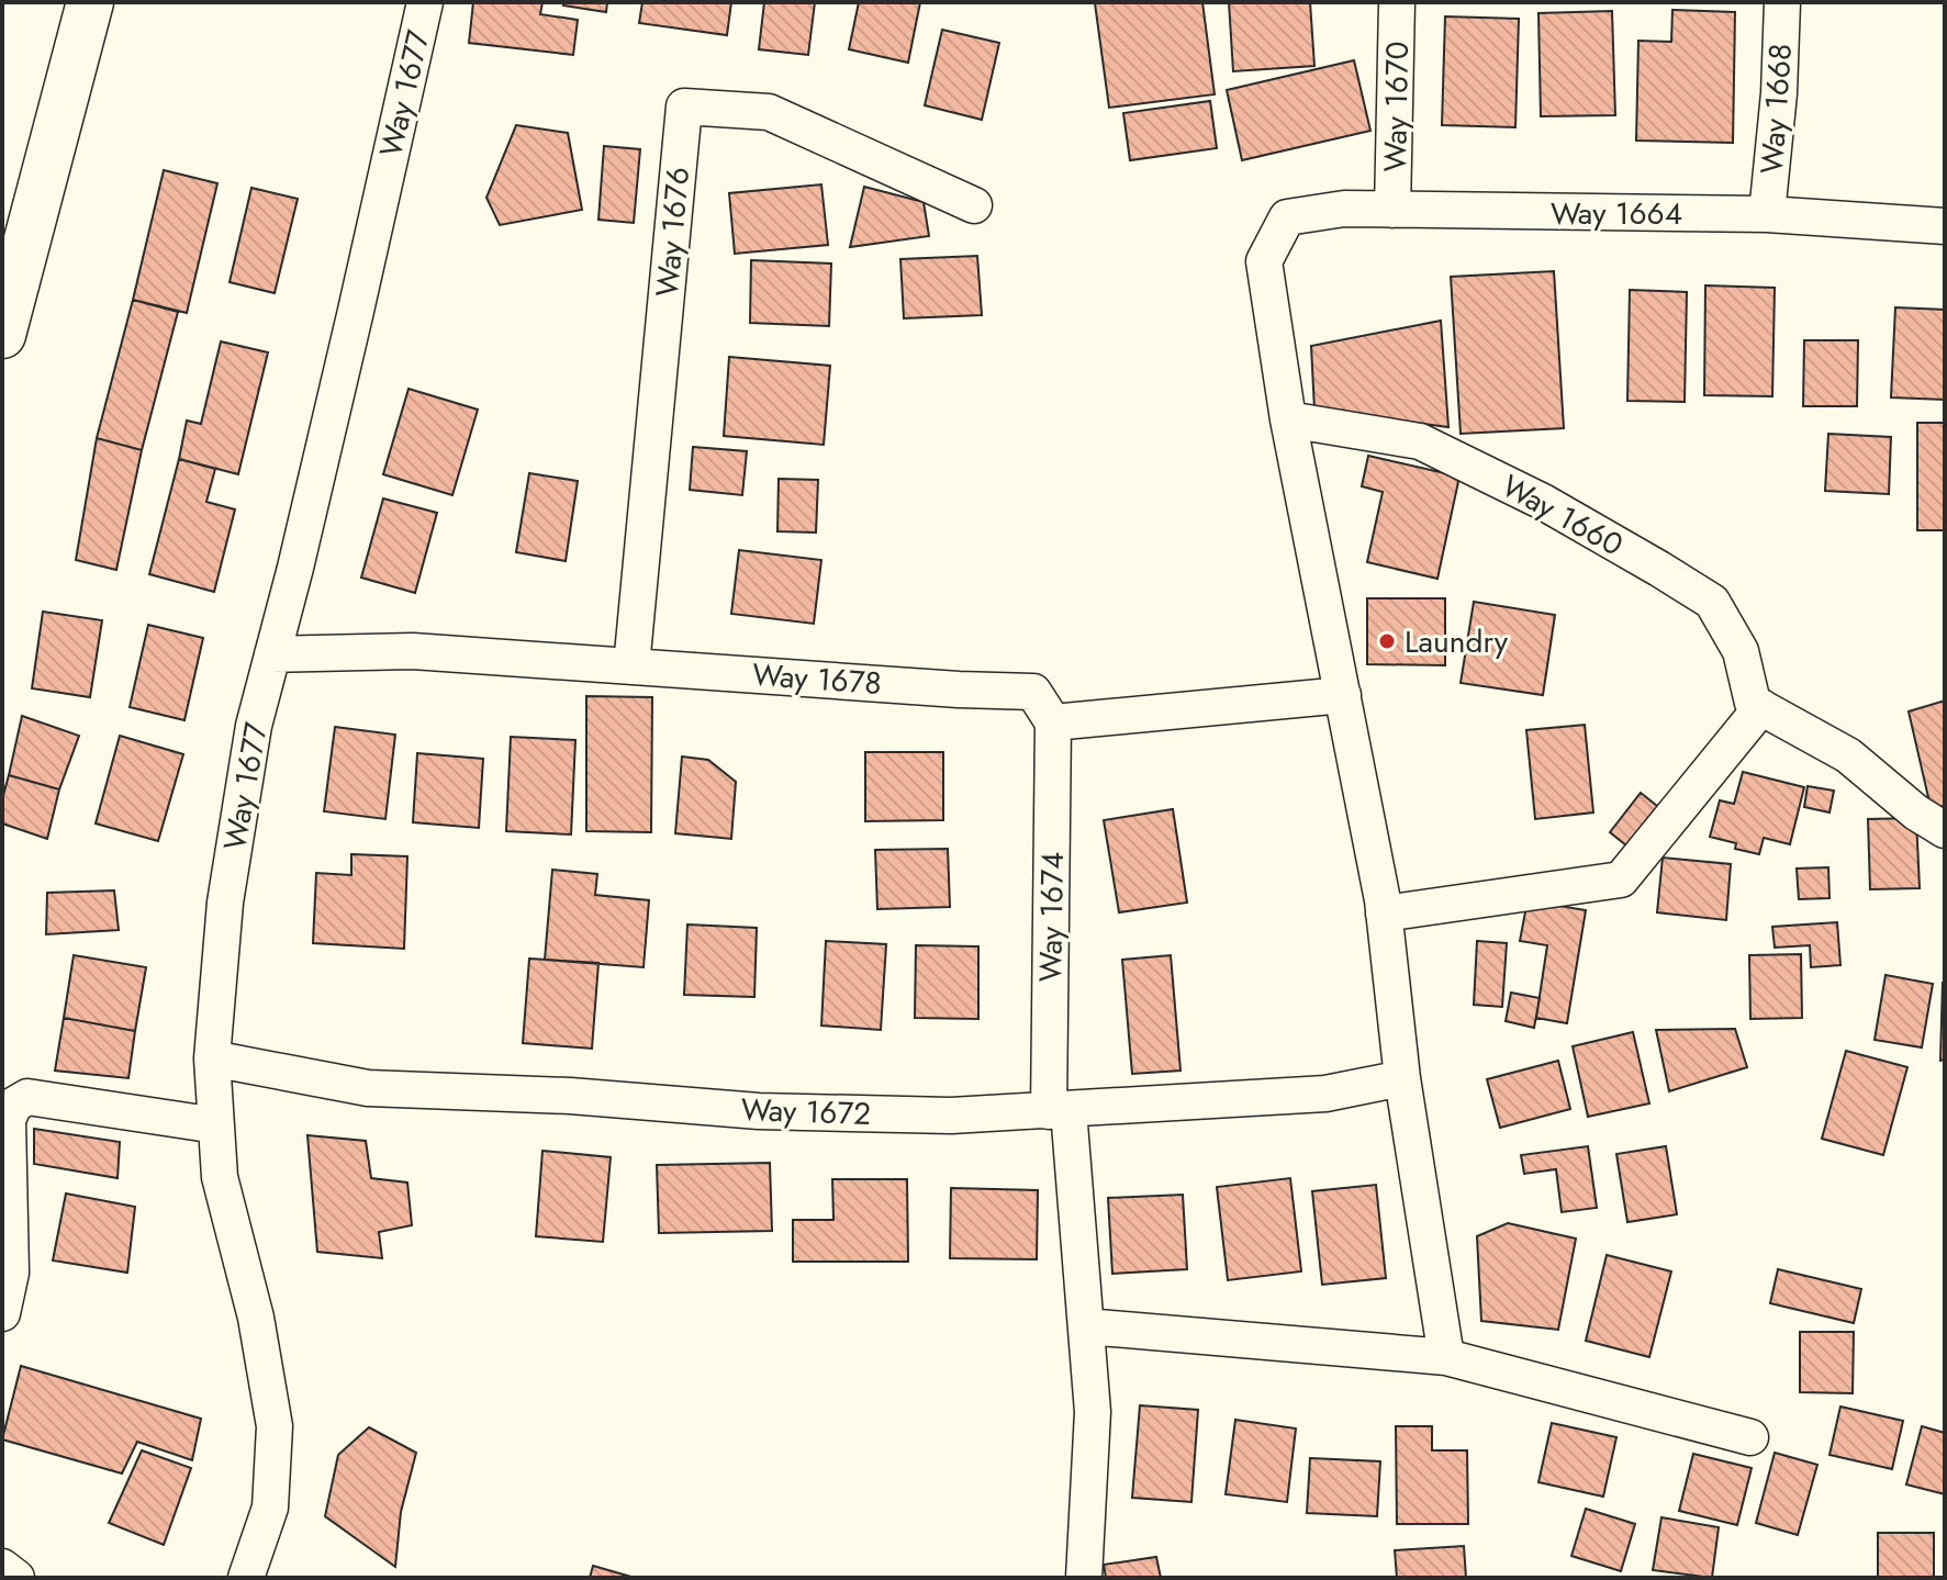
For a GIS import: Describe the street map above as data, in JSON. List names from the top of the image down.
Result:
{
  "streets": {
    "street": [
      "Way 1677",
      "Way 1670",
      "Way 1668",
      "Way 1664",
      "Way 1676",
      "Way 1660",
      "Way 1678",
      "Way 1674",
      "Way 1672"
    ]
  },
  "crossings": [
    ["Way 1677", "Way 1678"],
    ["Way 1677", "Way 1672"],
    ["Way 1670", "Way 1664"],
    ["Way 1668", "Way 1664"],
    ["Way 1664", "Way 1660"],
    ["Way 1676", "Way 1678"],
    ["Way 1678", "Way 1674"],
    ["Way 1674", "Way 1672"]
  ],
  "places": ["Laundry"]
}
